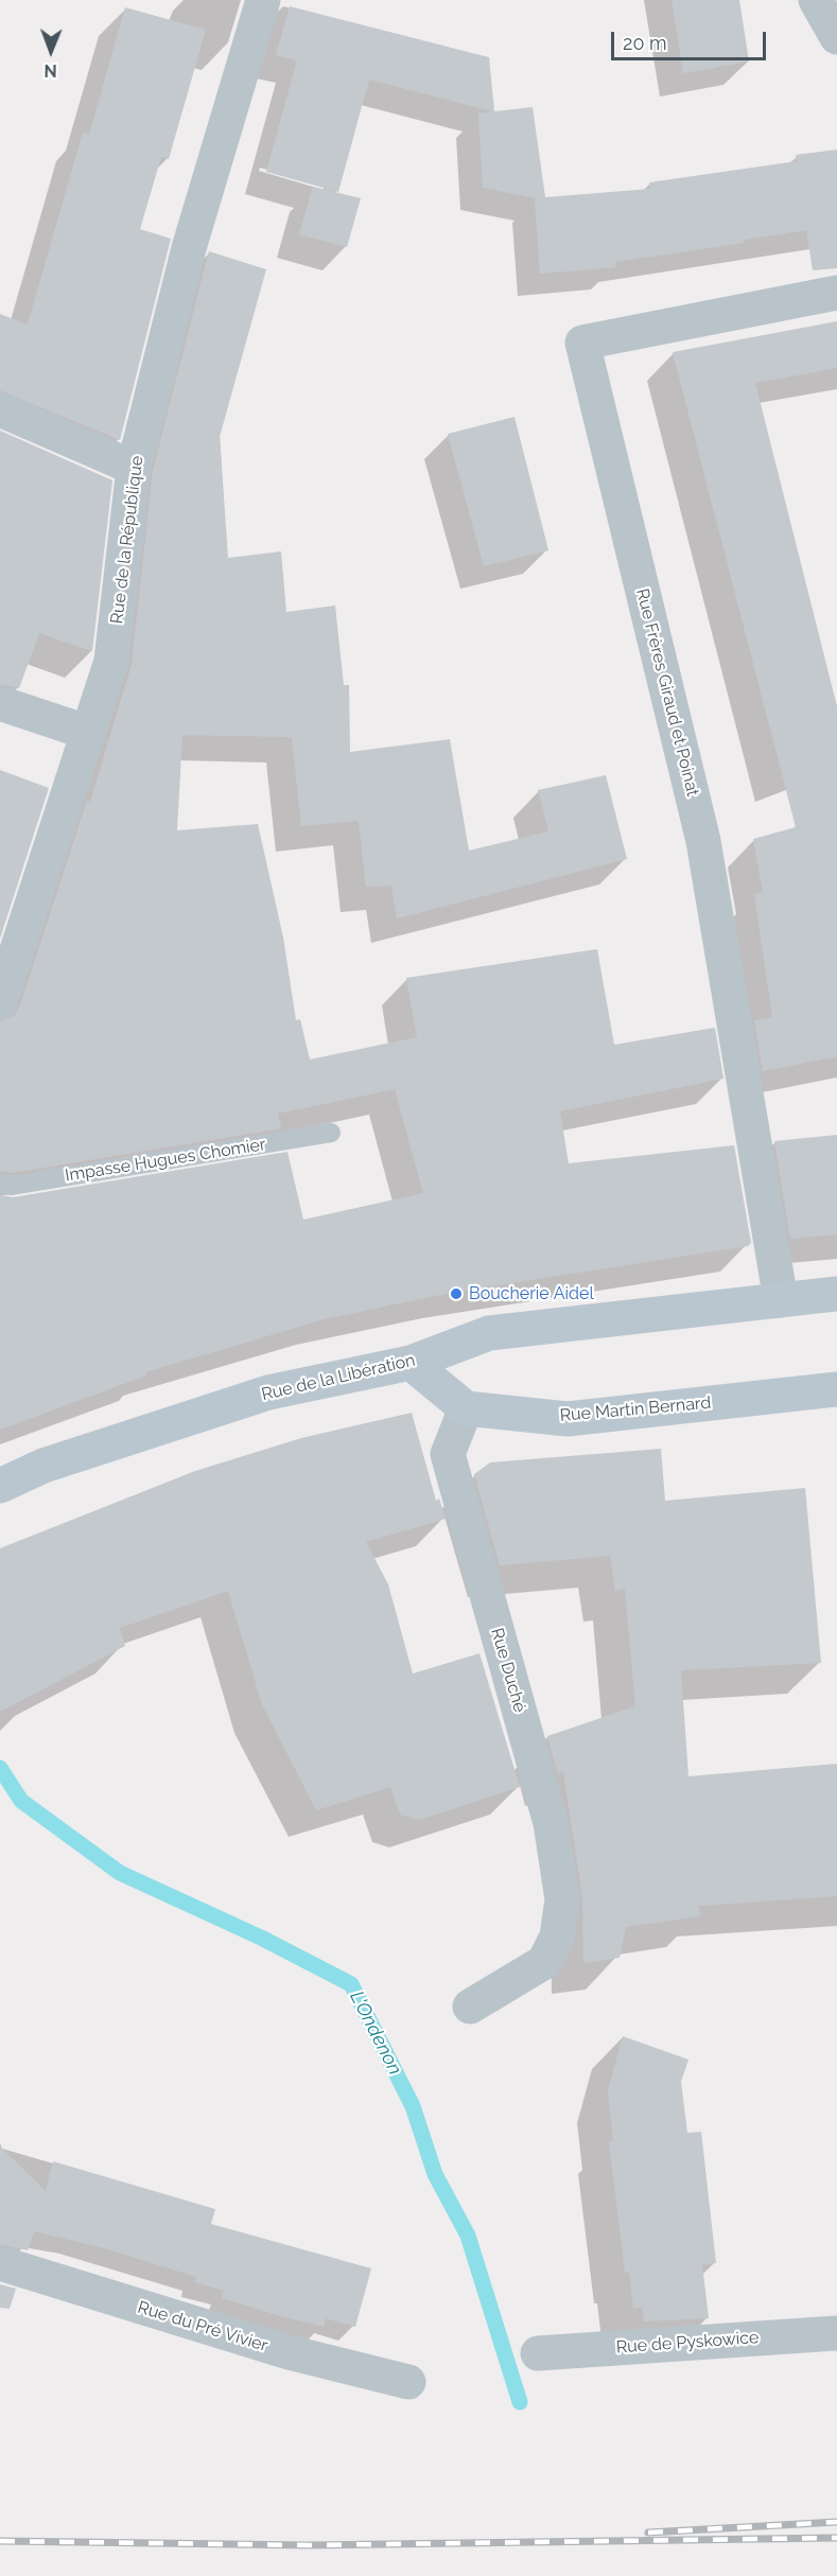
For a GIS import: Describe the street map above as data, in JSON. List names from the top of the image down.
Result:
{
  "streets": {
    "main road": ["Rue de la Libération", "Rue Martin Bernard"],
    "street": [
      "Rue de la République",
      "Rue Frères Giraud et Poinat",
      "Rue Duché",
      "Rue du Pré Vivier",
      "Rue de Pyskowice"
    ],
    "lane": ["Impasse Hugues Chomier"]
  },
  "crossings": [
    ["Rue Frères Giraud et Poinat", "Rue de la Libération"],
    ["Rue Martin Bernard", "Rue Duché"]
  ],
  "water": ["L'Ondenon"],
  "places": ["Boucherie Aidel"],
  "scale_bar": "20 m",
  "north": "bottom"
}
